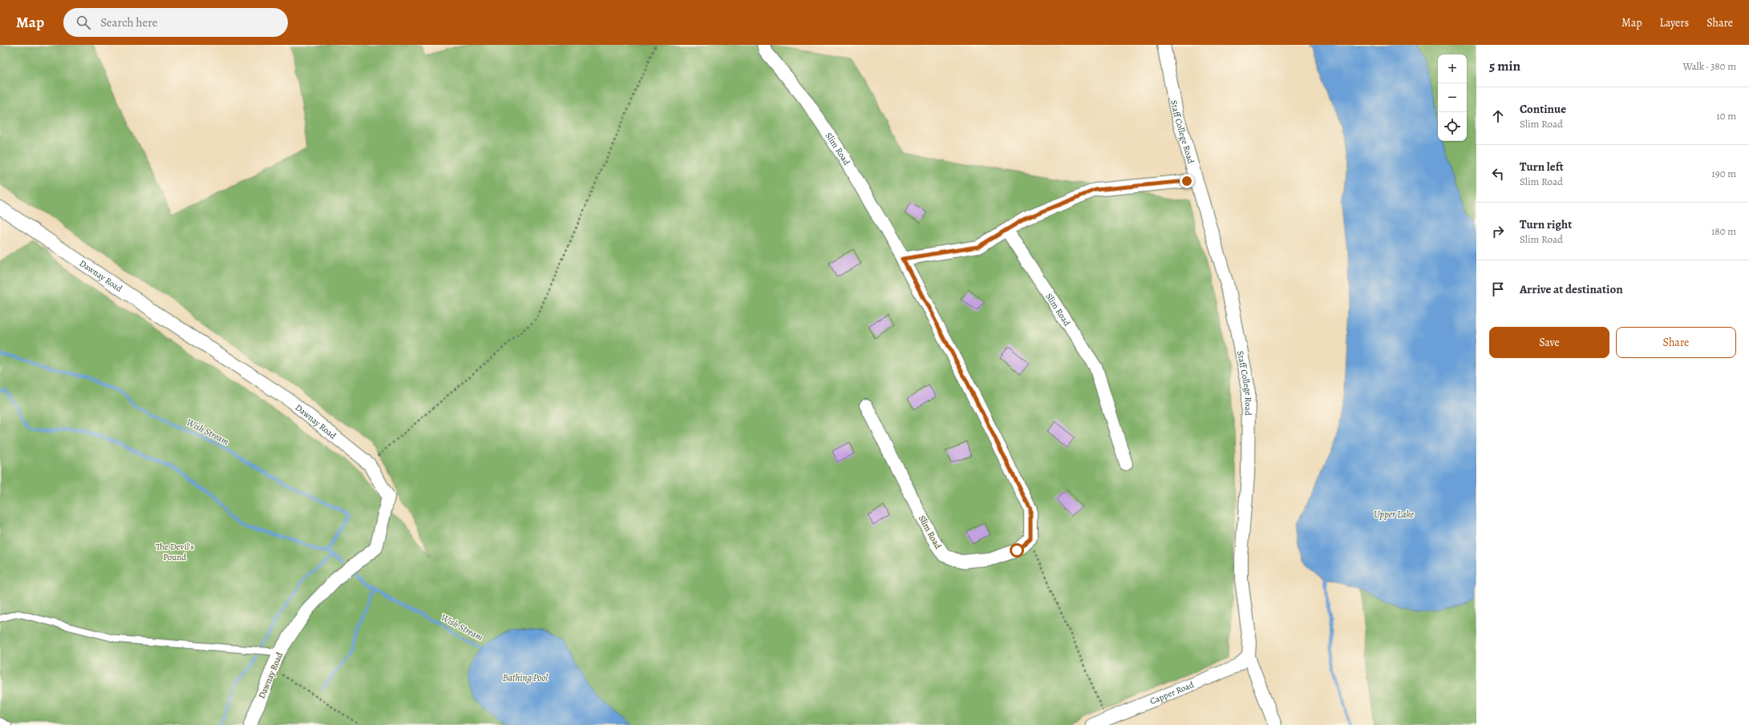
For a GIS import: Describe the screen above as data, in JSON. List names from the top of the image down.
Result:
{
  "streets": {
    "street": [
      "Staff College Road",
      "Slim Road",
      "Dawnay Road",
      "Capper Road"
    ]
  },
  "crossings": [
    ["Staff College Road", "Capper Road"]
  ],
  "water": ["Wish Stream", "Upper Lake", "Bathing Pool"],
  "parks": ["The Devil's Pound"],
  "page": {
    "header": "Map",
    "search": "Search here",
    "nav": ["Map", "Layers", "Share"],
    "heading": ["5 min", "Walk · 380 m"],
    "map_buttons": ["+", "−"],
    "list": [
      ["Continue", "Slim Road", "10 m"],
      ["Turn left", "Slim Road", "190 m"],
      ["Turn right", "Slim Road", "180 m"],
      "Arrive at destination"
    ],
    "buttons": ["Save", "Share"]
  }
}
